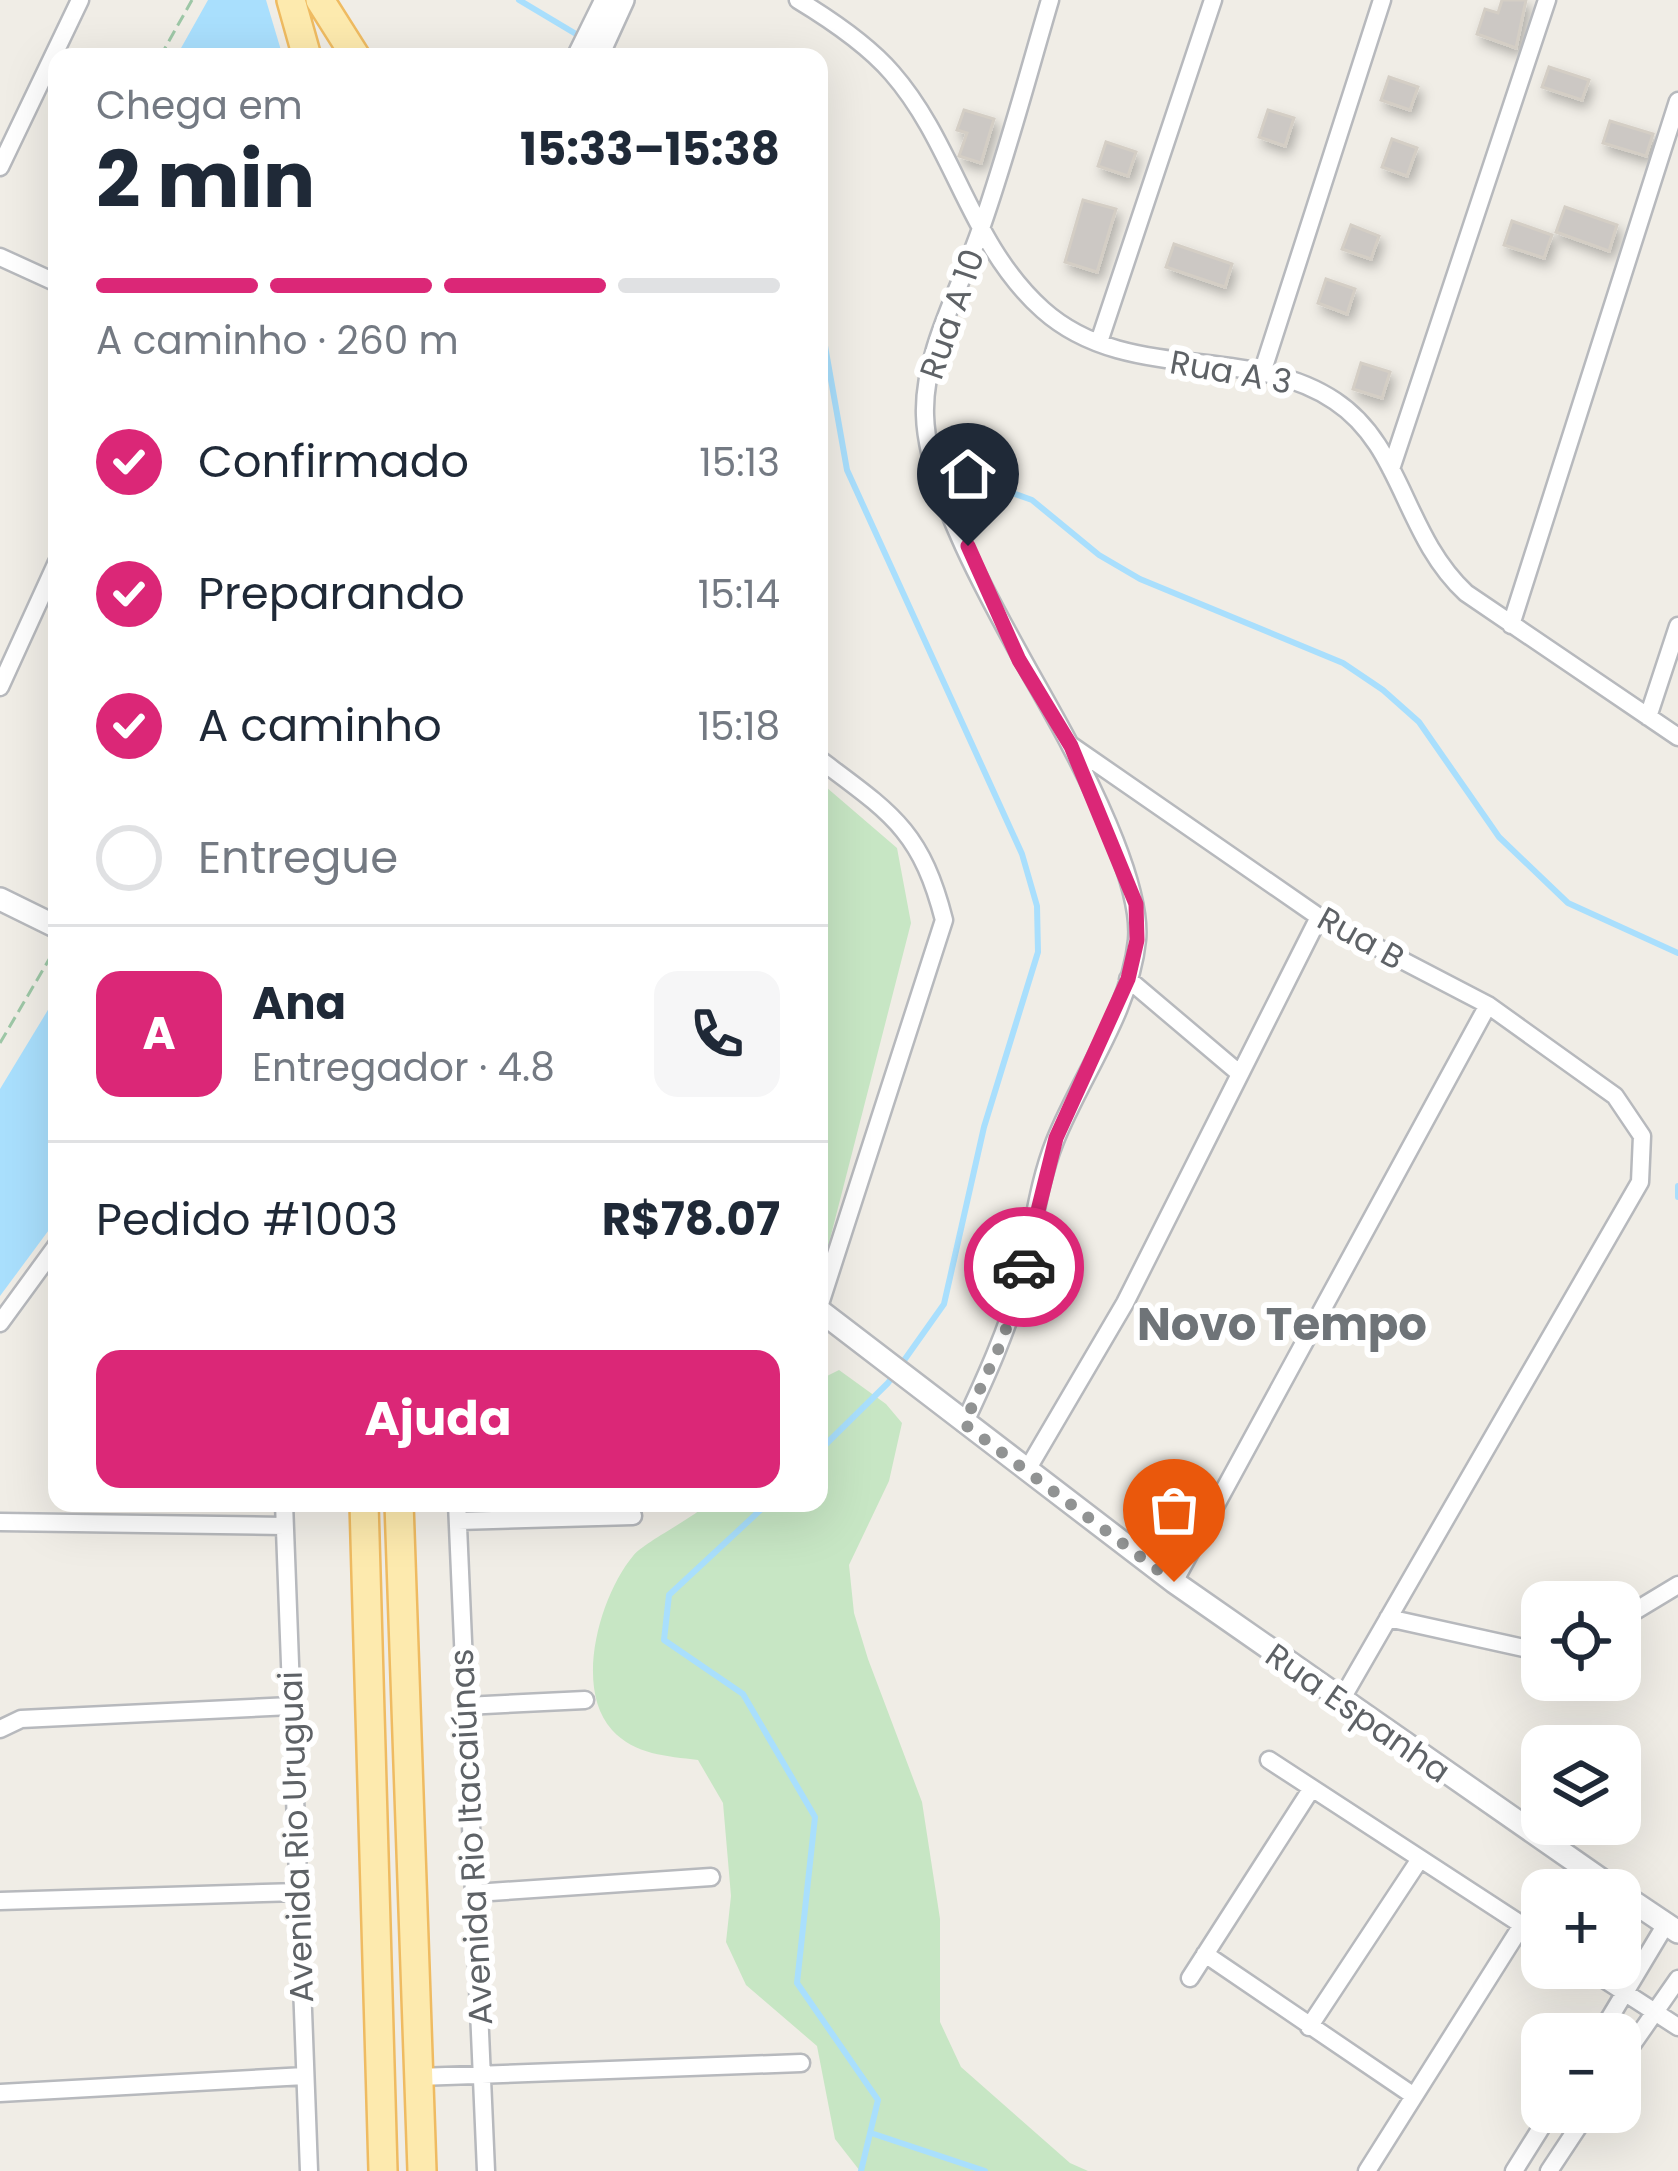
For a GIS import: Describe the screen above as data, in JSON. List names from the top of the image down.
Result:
{
  "streets": {
    "street": [
      "Rua A 10",
      "Rua A 3",
      "Rua B",
      "Rua Espanha",
      "Avenida Rio Uruguai",
      "Avenida Rio Itacaiúnas"
    ]
  },
  "crossings": [
    ["Rua A 10", "Rua A 3"],
    ["Rua A 10", "Rua B"],
    ["Rua A 10", "Rua Espanha"]
  ],
  "districts": ["Novo Tempo"],
  "page": {
    "heading": ["2 min", "Chega em", "15:33–15:38"],
    "panel": [
      "Ana",
      "Entregador · 4.8",
      "Pedido #1003",
      "R$78.07"
    ],
    "bar": "A caminho · 260 m",
    "list": [
      ["Confirmado", "15:13"],
      ["Preparando", "15:14"],
      ["A caminho", "15:18"],
      "Entregue"
    ],
    "round": "A",
    "buttons": "Ajuda",
    "map_buttons": ["+", "−"]
  }
}
